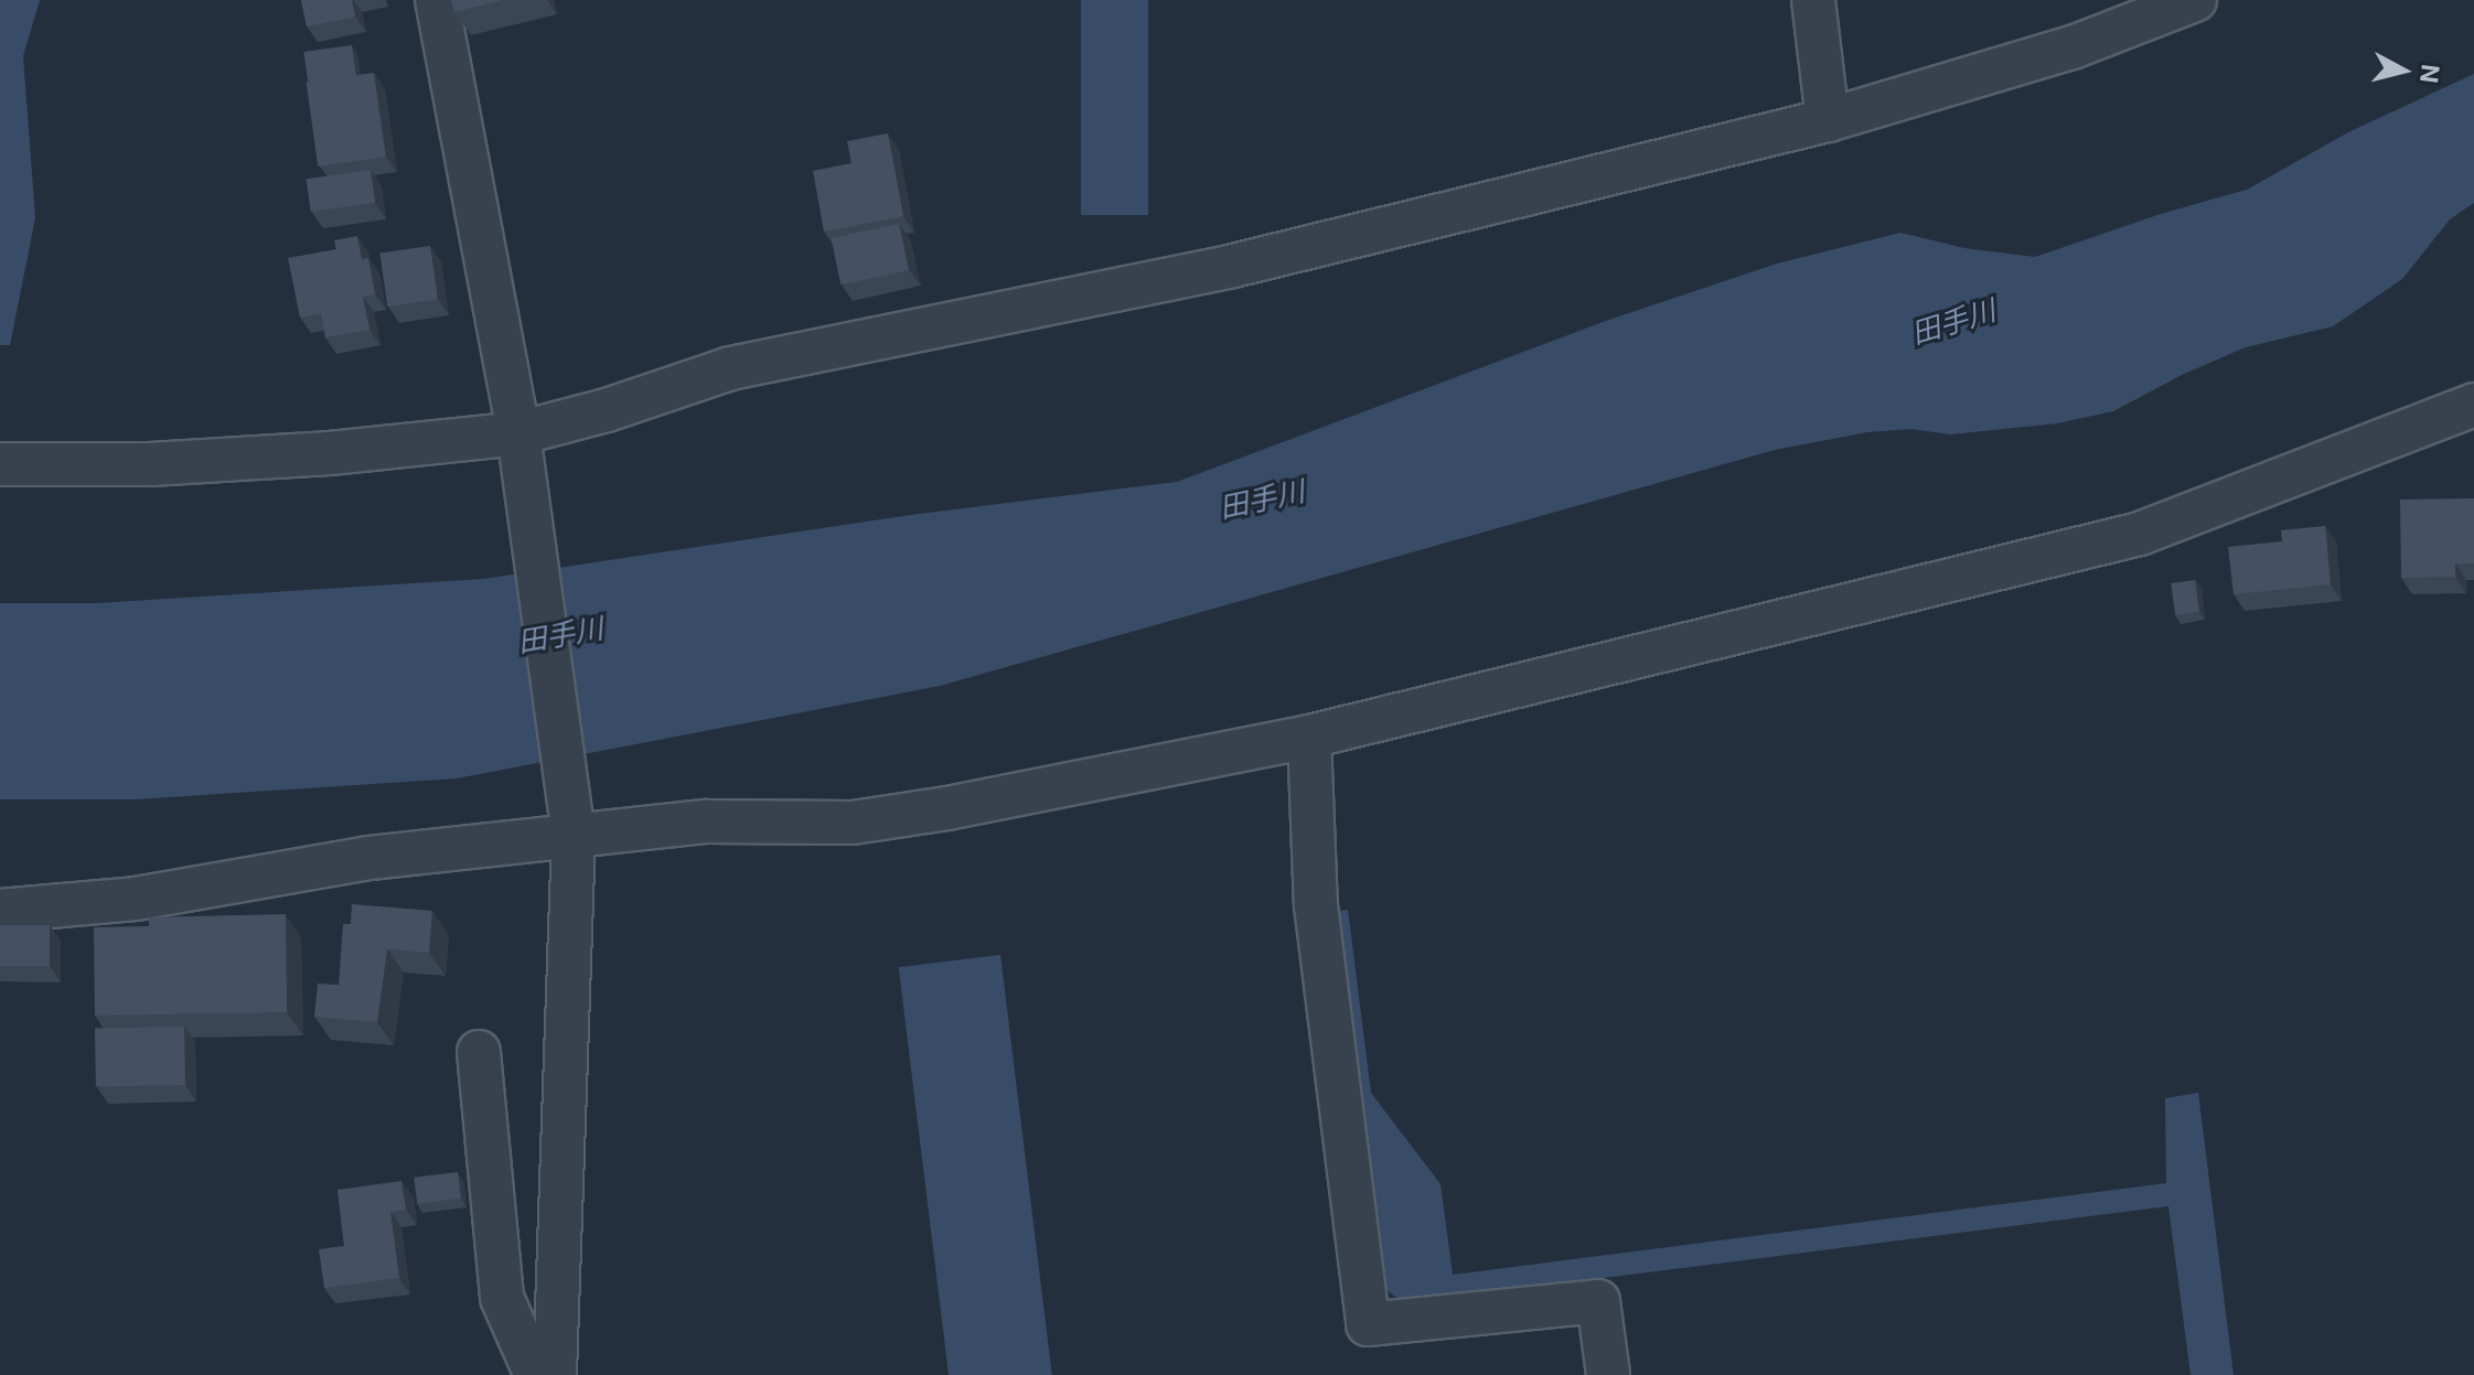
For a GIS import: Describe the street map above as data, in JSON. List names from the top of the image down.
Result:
{
  "water": ["田手川"],
  "north": "right"
}
